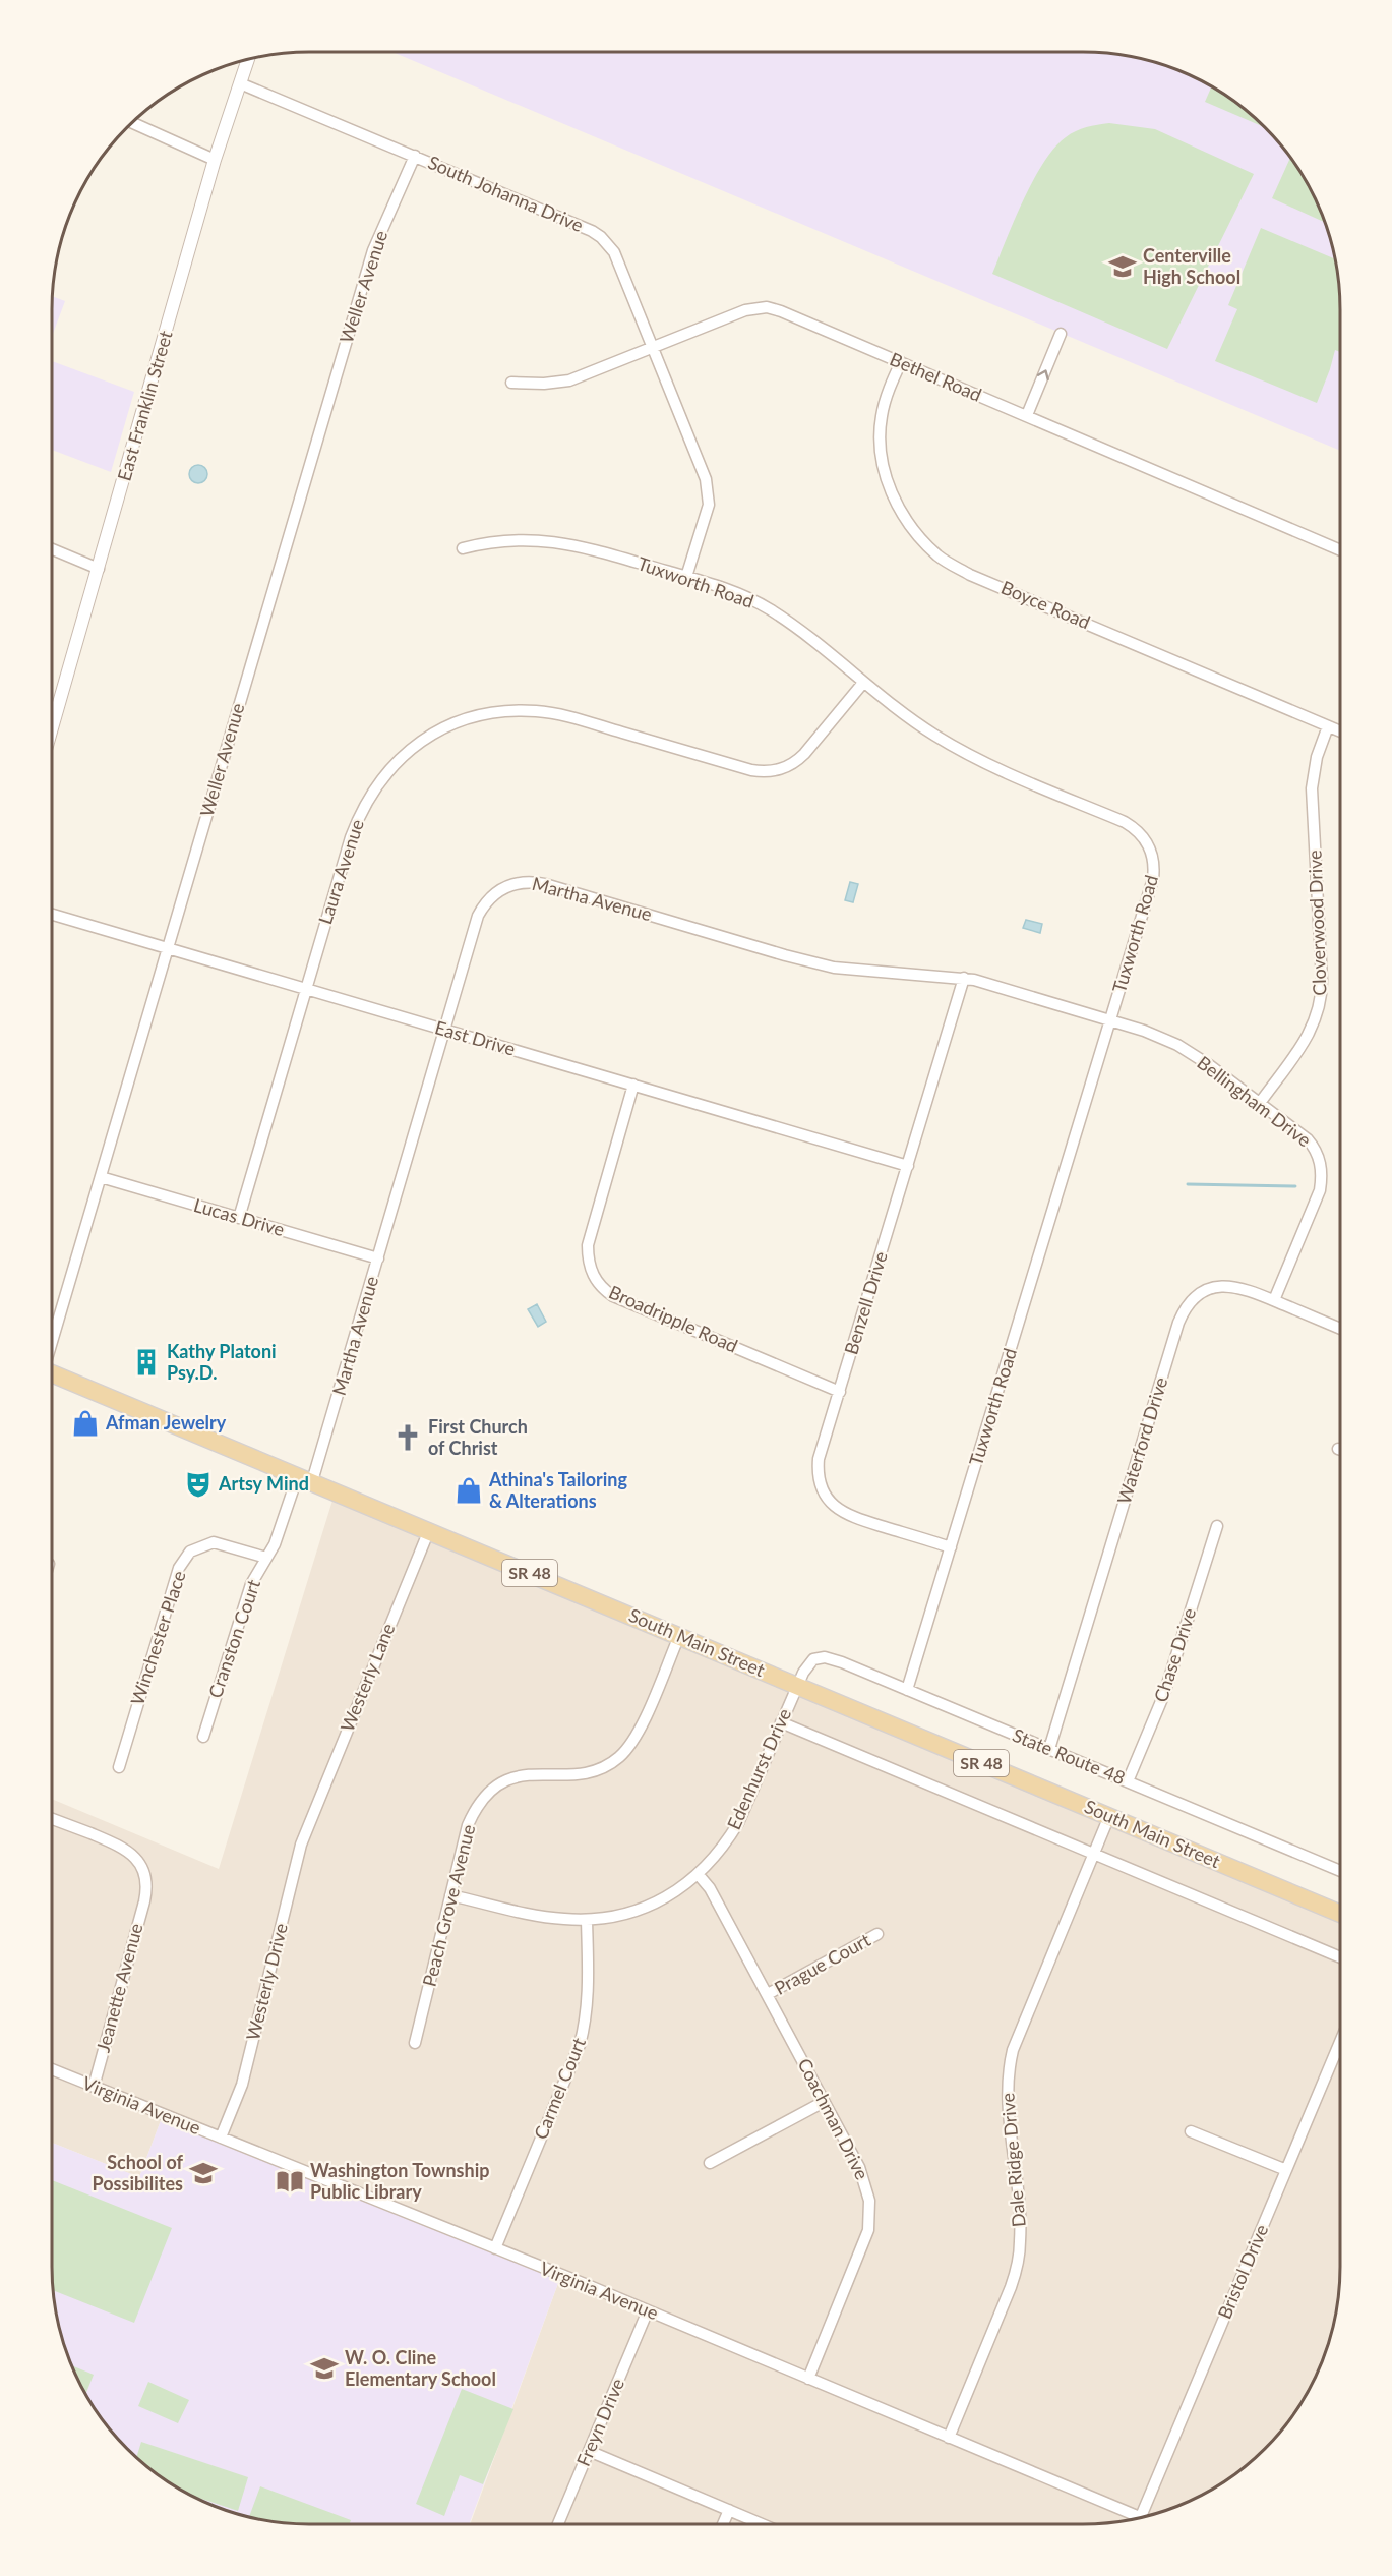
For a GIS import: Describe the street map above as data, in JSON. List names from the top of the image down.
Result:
{
  "streets": {
    "main road": ["SR 48", "South Main Street"],
    "street": [
      "South Johanna Drive",
      "Weller Avenue",
      "Bethel Road",
      "East Franklin Street",
      "Tuxworth Road",
      "Boyce Road",
      "Laura Avenue",
      "Martha Avenue",
      "Cloverwood Drive",
      "East Drive",
      "Bellingham Drive",
      "Lucas Drive",
      "Benzell Drive",
      "Broadripple Road",
      "Waterford Drive",
      "Winchester Place",
      "Cranston Court",
      "Chase Drive",
      "Westerly Lane",
      "State Route 48",
      "Edenhurst Drive",
      "Peach Grove Avenue",
      "Prague Court",
      "Westerly Drive",
      "Jeanette Avenue",
      "Carmel Court",
      "Virginia Avenue",
      "Coachman Drive",
      "Dale Ridge Drive",
      "Bristol Drive",
      "Freyn Drive"
    ]
  },
  "crossings": [
    ["South Johanna Drive", "Weller Avenue"],
    ["South Johanna Drive", "Bethel Road"],
    ["South Johanna Drive", "East Franklin Street"],
    ["South Johanna Drive", "Tuxworth Road"],
    ["Weller Avenue", "East Drive"],
    ["Weller Avenue", "Lucas Drive"],
    ["Bethel Road", "Boyce Road"],
    ["Tuxworth Road", "Laura Avenue"],
    ["Tuxworth Road", "Martha Avenue"],
    ["Tuxworth Road", "Bellingham Drive"],
    ["Tuxworth Road", "Benzell Drive"],
    ["Tuxworth Road", "State Route 48"],
    ["Boyce Road", "Cloverwood Drive"],
    ["Laura Avenue", "East Drive"],
    ["Laura Avenue", "Lucas Drive"],
    ["Martha Avenue", "East Drive"],
    ["Martha Avenue", "Bellingham Drive"],
    ["Martha Avenue", "Lucas Drive"],
    ["Martha Avenue", "Benzell Drive"],
    ["Martha Avenue", "Cranston Court"],
    ["Martha Avenue", "South Main Street"],
    ["Cloverwood Drive", "Bellingham Drive"],
    ["East Drive", "Benzell Drive"],
    ["East Drive", "Broadripple Road"],
    ["Bellingham Drive", "Waterford Drive"],
    ["Benzell Drive", "Broadripple Road"],
    ["Waterford Drive", "State Route 48"],
    ["Winchester Place", "Cranston Court"],
    ["Cranston Court", "South Main Street"],
    ["South Main Street", "Westerly Lane"],
    ["South Main Street", "State Route 48"],
    ["South Main Street", "Edenhurst Drive"],
    ["South Main Street", "Peach Grove Avenue"],
    ["South Main Street", "Dale Ridge Drive"],
    ["Chase Drive", "State Route 48"],
    ["Westerly Lane", "Westerly Drive"],
    ["State Route 48", "Edenhurst Drive"],
    ["Edenhurst Drive", "Peach Grove Avenue"],
    ["Edenhurst Drive", "Carmel Court"],
    ["Edenhurst Drive", "Coachman Drive"],
    ["Prague Court", "Coachman Drive"],
    ["Westerly Drive", "Virginia Avenue"],
    ["Jeanette Avenue", "Virginia Avenue"],
    ["Carmel Court", "Virginia Avenue"],
    ["Virginia Avenue", "Coachman Drive"],
    ["Virginia Avenue", "Dale Ridge Drive"],
    ["Virginia Avenue", "Freyn Drive"]
  ],
  "places": {
    "school or university": ["Centerville High School", "School of Possibilites", "W. O. Cline Elementary School"],
    "building": ["Kathy Platoni Psy.D."],
    "shop": ["Afman Jewelry", "Athina's Tailoring & Alterations"],
    "church": ["First Church of Christ"],
    "theatre": ["Artsy Mind"],
    "library": ["Washington Township Public Library"]
  }
}
